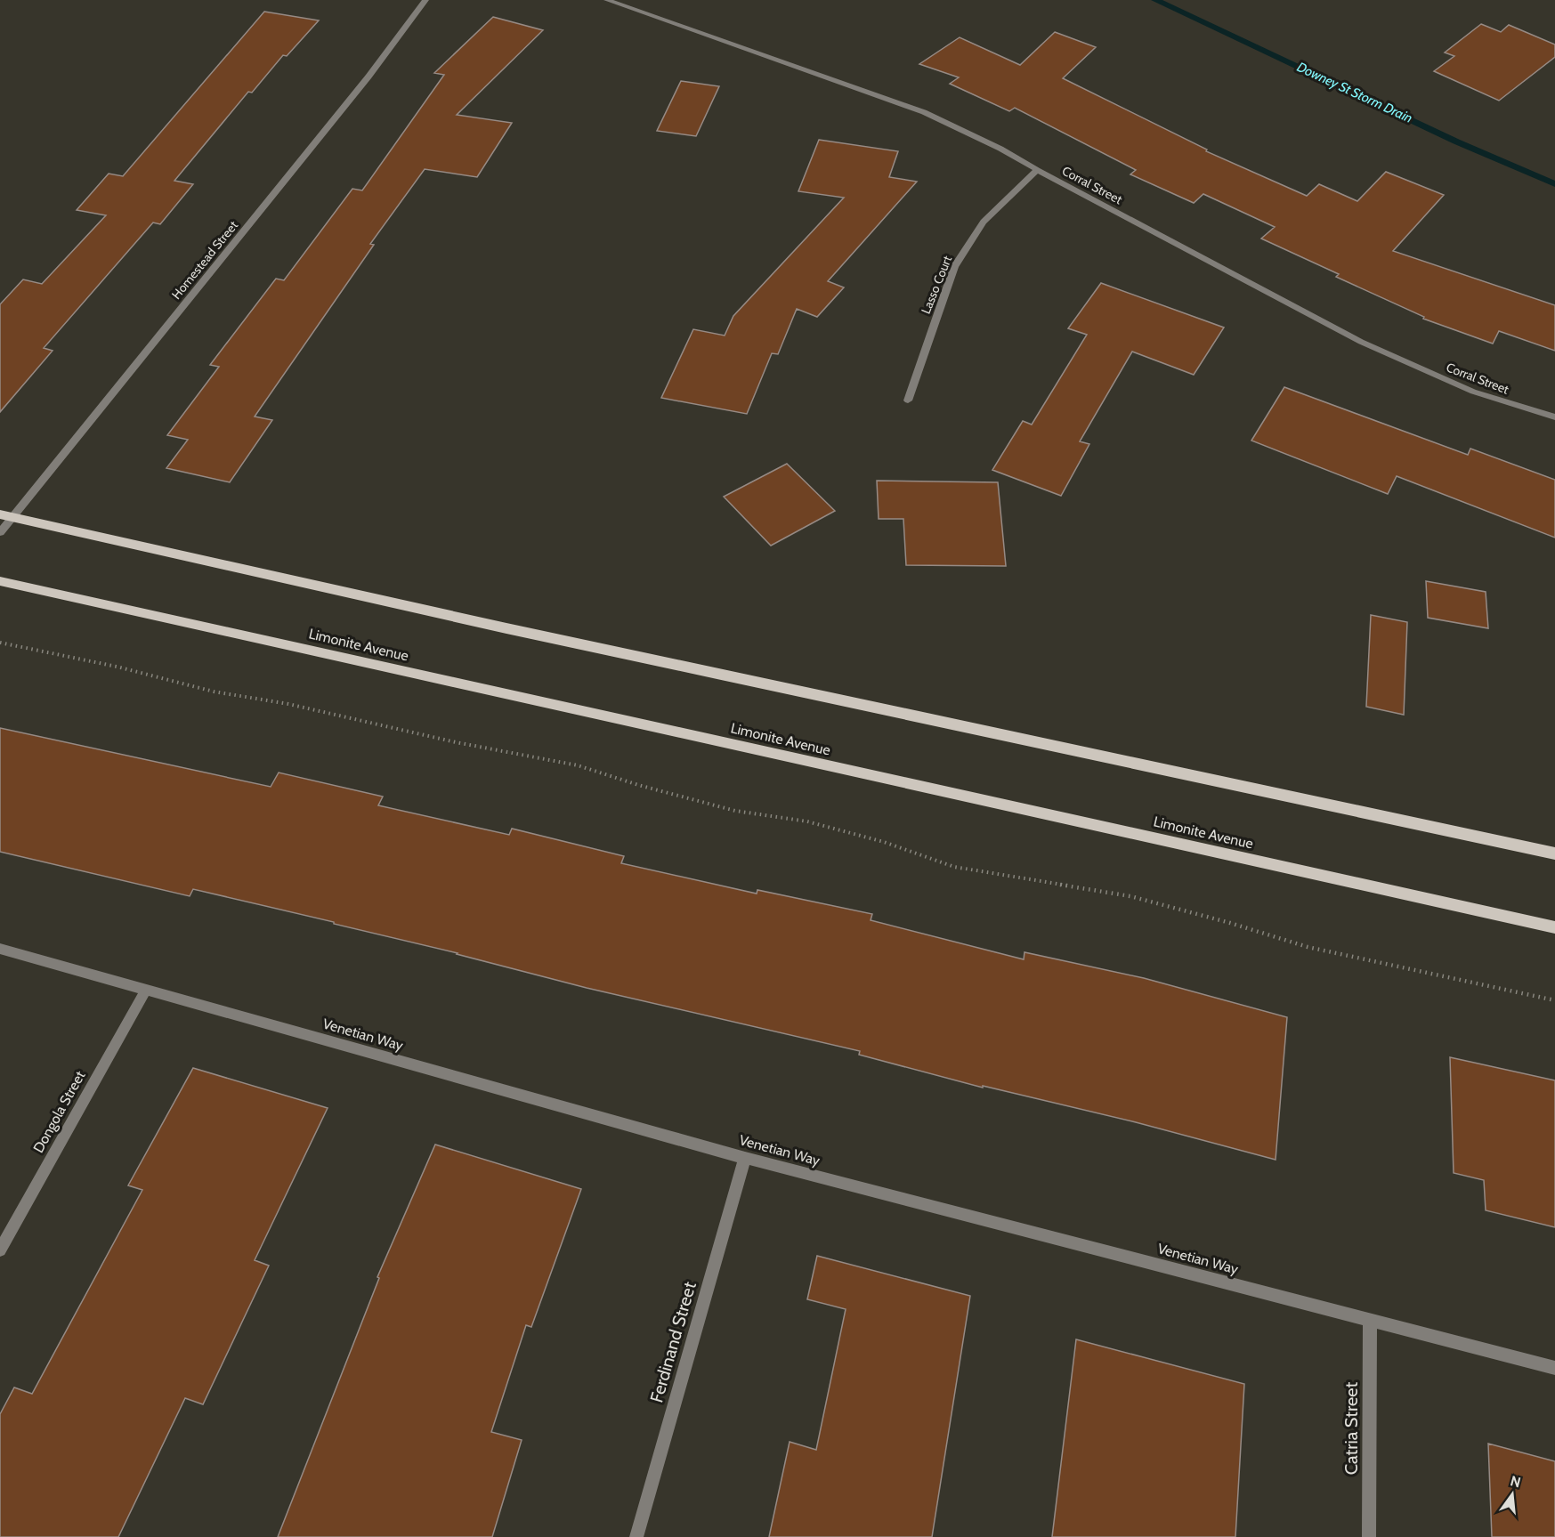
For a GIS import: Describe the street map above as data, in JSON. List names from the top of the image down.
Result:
{
  "streets": {
    "main road": ["Limonite Avenue"],
    "street": [
      "Corral Street",
      "Homestead Street",
      "Lasso Court",
      "Venetian Way",
      "Dongola Street",
      "Ferdinand Street",
      "Catria Street"
    ]
  },
  "crossings": [
    ["Corral Street", "Lasso Court"],
    ["Venetian Way", "Dongola Street"],
    ["Venetian Way", "Ferdinand Street"],
    ["Venetian Way", "Catria Street"]
  ],
  "water": ["Downey St Storm Drain"],
  "north": "top"
}
